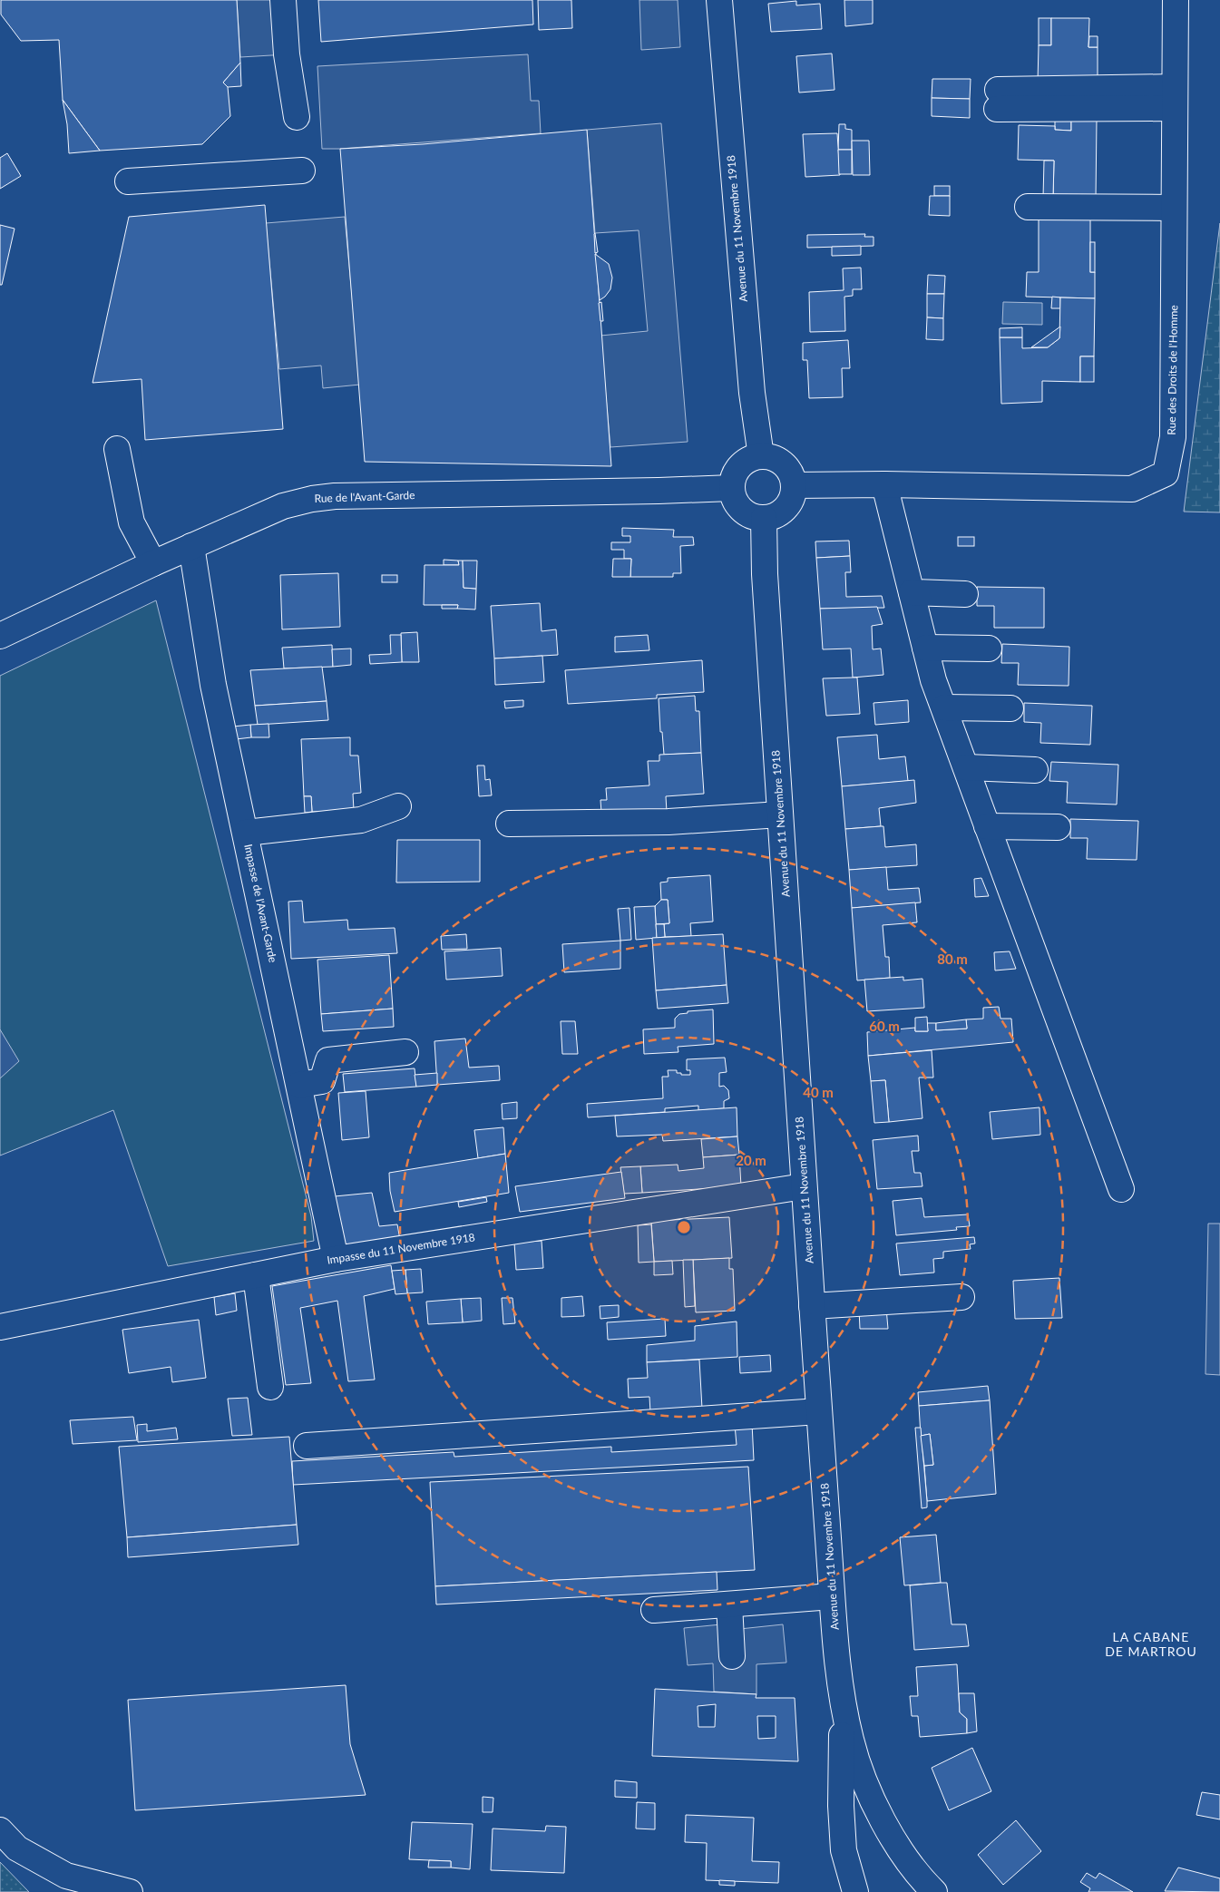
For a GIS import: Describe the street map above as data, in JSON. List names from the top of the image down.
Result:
{
  "streets": {
    "street": [
      "Avenue du 11 Novembre 1918",
      "Rue des Droits de l'Homme",
      "Rue de l'Avant-Garde",
      "Impasse de l'Avant-Garde",
      "Impasse du 11 Novembre 1918"
    ]
  },
  "crossings": [
    ["Avenue du 11 Novembre 1918", "Rue des Droits de l'Homme"],
    ["Avenue du 11 Novembre 1918", "Rue de l'Avant-Garde"],
    ["Avenue du 11 Novembre 1918", "Impasse du 11 Novembre 1918"],
    ["Rue des Droits de l'Homme", "Rue de l'Avant-Garde"],
    ["Rue de l'Avant-Garde", "Impasse de l'Avant-Garde"],
    ["Impasse de l'Avant-Garde", "Impasse du 11 Novembre 1918"]
  ],
  "districts": ["LA CABANE DE MARTROU"],
  "rings": [
    "80 m",
    "60 m",
    "40 m",
    "20 m"
  ]
}
